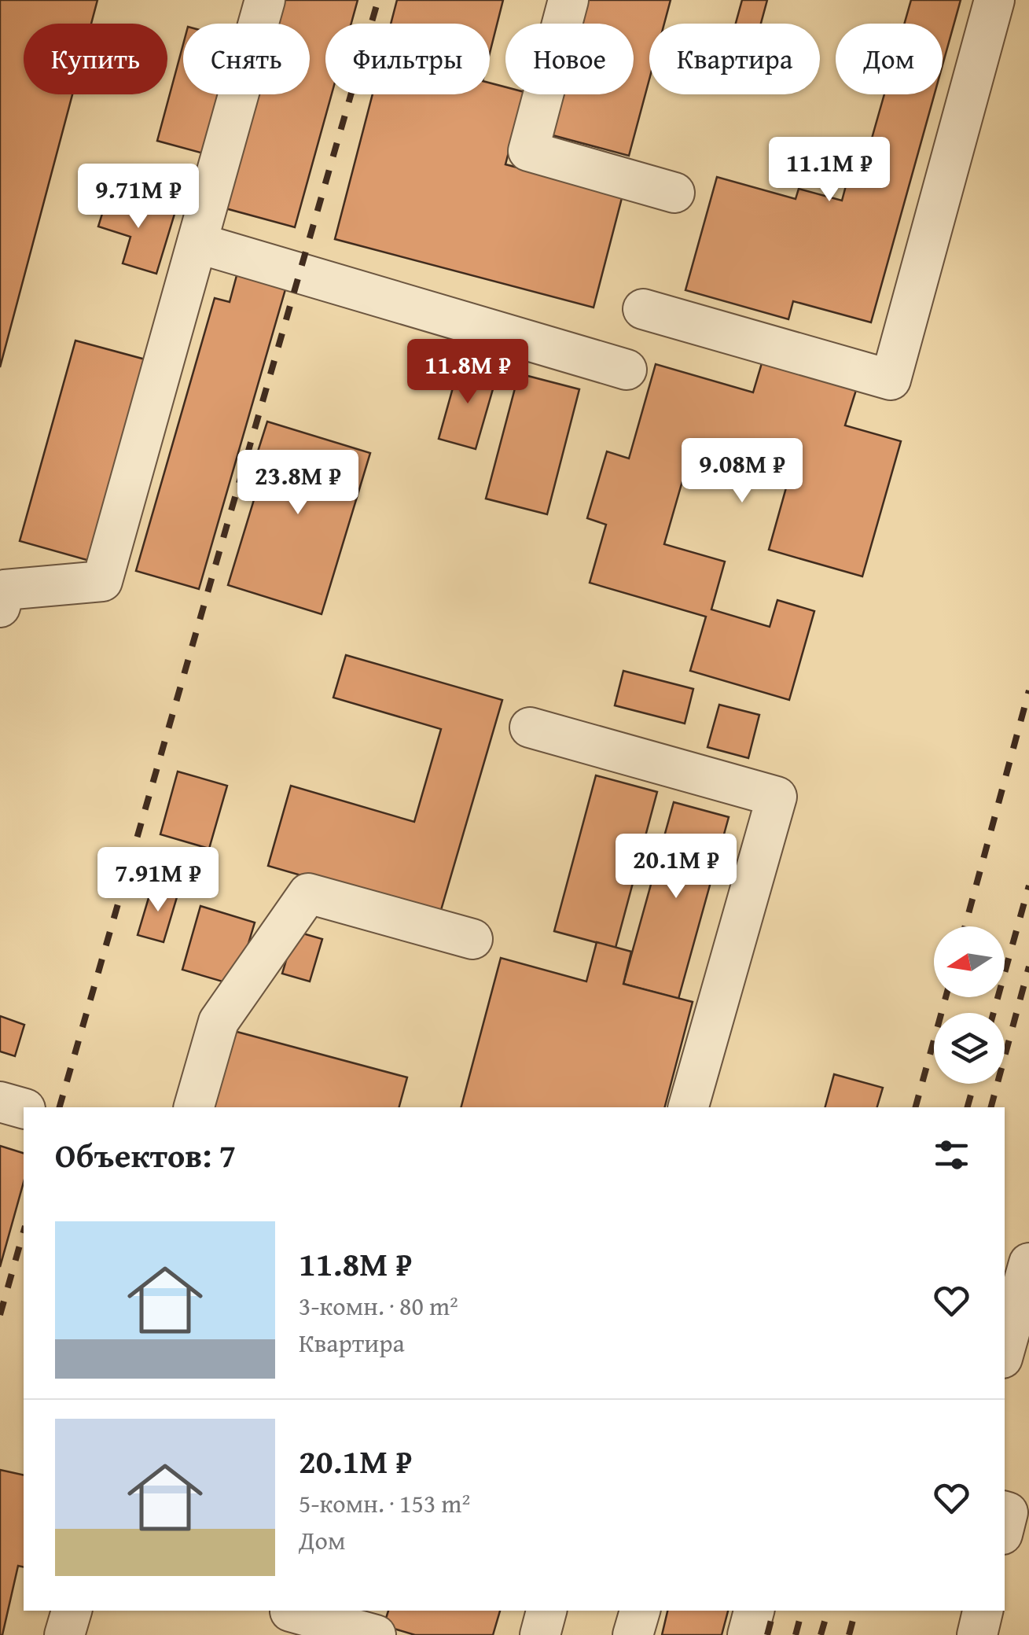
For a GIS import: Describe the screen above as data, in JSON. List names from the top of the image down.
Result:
{
  "north": "left",
  "page": {
    "chip": [
      "Купить",
      "Снять",
      "Фильтры",
      "Новое",
      "Квартира",
      "Дом"
    ],
    "price": [
      "11.1M ₽",
      "9.71M ₽",
      "11.8M ₽",
      "9.08M ₽",
      "23.8M ₽",
      "20.1M ₽",
      "7.91M ₽"
    ],
    "heading": "Объектов: 7",
    "list": [
      {
        "name": "11.8M ₽",
        "note": "3-комн. · 80 m² · Квартира"
      },
      {
        "name": "20.1M ₽",
        "note": "5-комн. · 153 m² · Дом"
      }
    ]
  }
}
